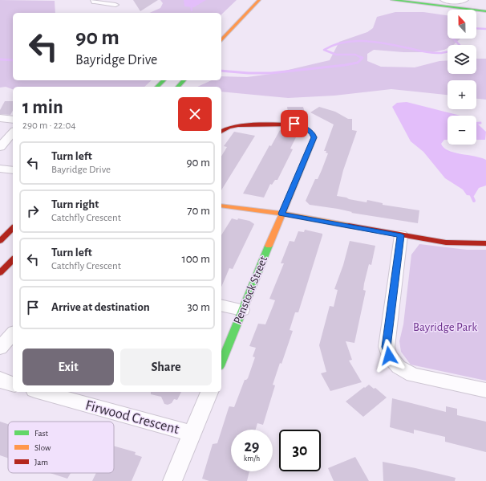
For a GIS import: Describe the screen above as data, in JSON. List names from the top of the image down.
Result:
{
  "streets": {
    "street": ["Penstock Street", "Firwood Crescent"]
  },
  "parks": ["Bayridge Park"],
  "legend": ["Fast", "Slow", "Jam"],
  "north": "top",
  "page": {
    "map_buttons": ["+", "−"],
    "turn": ["90 m", "Bayridge Drive"],
    "heading": ["1 min", "290 m · 22:04"],
    "list": [
      {
        "name": "Turn left",
        "note": "Bayridge Drive",
        "value": "90 m"
      },
      {
        "name": "Turn right",
        "note": "Catchfly Crescent",
        "value": "70 m"
      },
      {
        "name": "Turn left",
        "note": "Catchfly Crescent",
        "value": "100 m"
      },
      {
        "name": "Arrive at destination",
        "value": "30 m"
      }
    ],
    "buttons": ["Exit", "Share"],
    "speed": "29 km/h",
    "limit": "30"
  }
}
